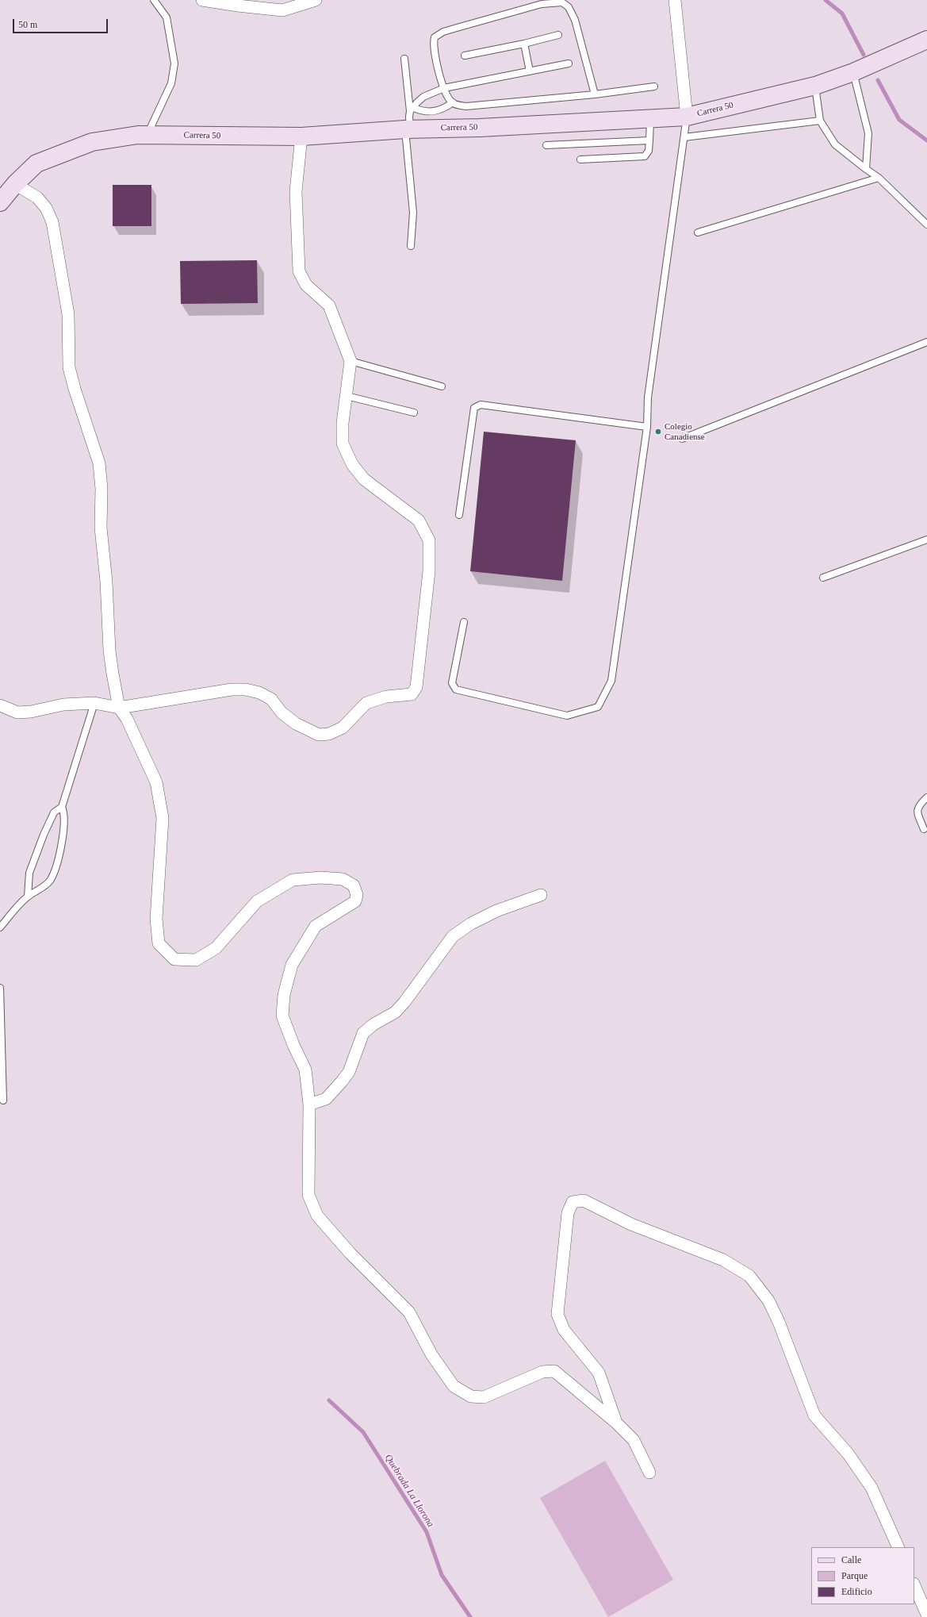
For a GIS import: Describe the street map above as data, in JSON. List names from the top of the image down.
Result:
{
  "streets": {
    "main road": ["Carrera 50"]
  },
  "water": ["Quebrada La Llorona"],
  "places": ["Colegio Canadiense"],
  "legend": ["Calle", "Parque", "Edificio"],
  "scale_bar": "50 m"
}
